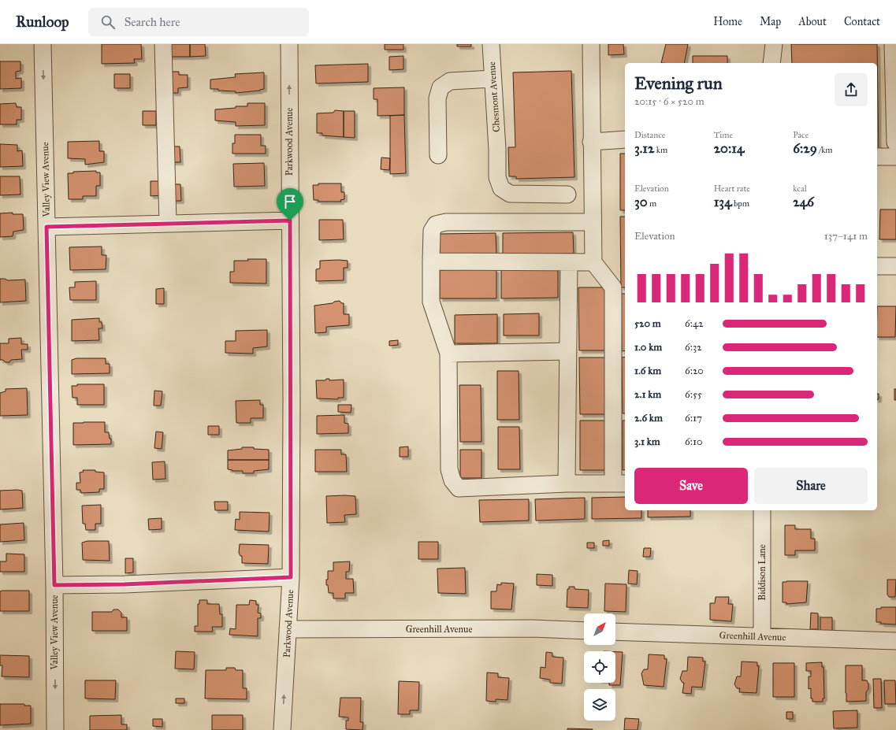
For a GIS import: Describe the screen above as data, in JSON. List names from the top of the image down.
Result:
{
  "streets": {
    "street": [
      "Chesmont Avenue",
      "Parkwood Avenue",
      "Valley View Avenue",
      "Biddison Lane",
      "Greenhill Avenue"
    ]
  },
  "crossings": [
    ["Parkwood Avenue", "Greenhill Avenue"],
    ["Biddison Lane", "Greenhill Avenue"]
  ],
  "north": "top right",
  "page": {
    "header": "Runloop",
    "search": "Search here",
    "nav": [
      "Home",
      "Map",
      "About",
      "Contact"
    ],
    "heading": ["Evening run", "20:15 · 6 × 520 m"],
    "stats": [
      ["Distance", "3.12 km"],
      ["Time", "20:14"],
      ["Pace", "6:29 /km"],
      ["Elevation", "30 m"],
      ["Heart rate", "134 bpm"],
      ["kcal", "246"]
    ],
    "chart": ["Elevation", "137–141 m"],
    "list": [
      {
        "name": "520 m",
        "note": "6:42"
      },
      {
        "name": "1.0 km",
        "note": "6:32"
      },
      {
        "name": "1.6 km",
        "note": "6:20"
      },
      {
        "name": "2.1 km",
        "note": "6:55"
      },
      {
        "name": "2.6 km",
        "note": "6:17"
      },
      {
        "name": "3.1 km",
        "note": "6:10"
      }
    ],
    "buttons": ["Save", "Share"]
  }
}
